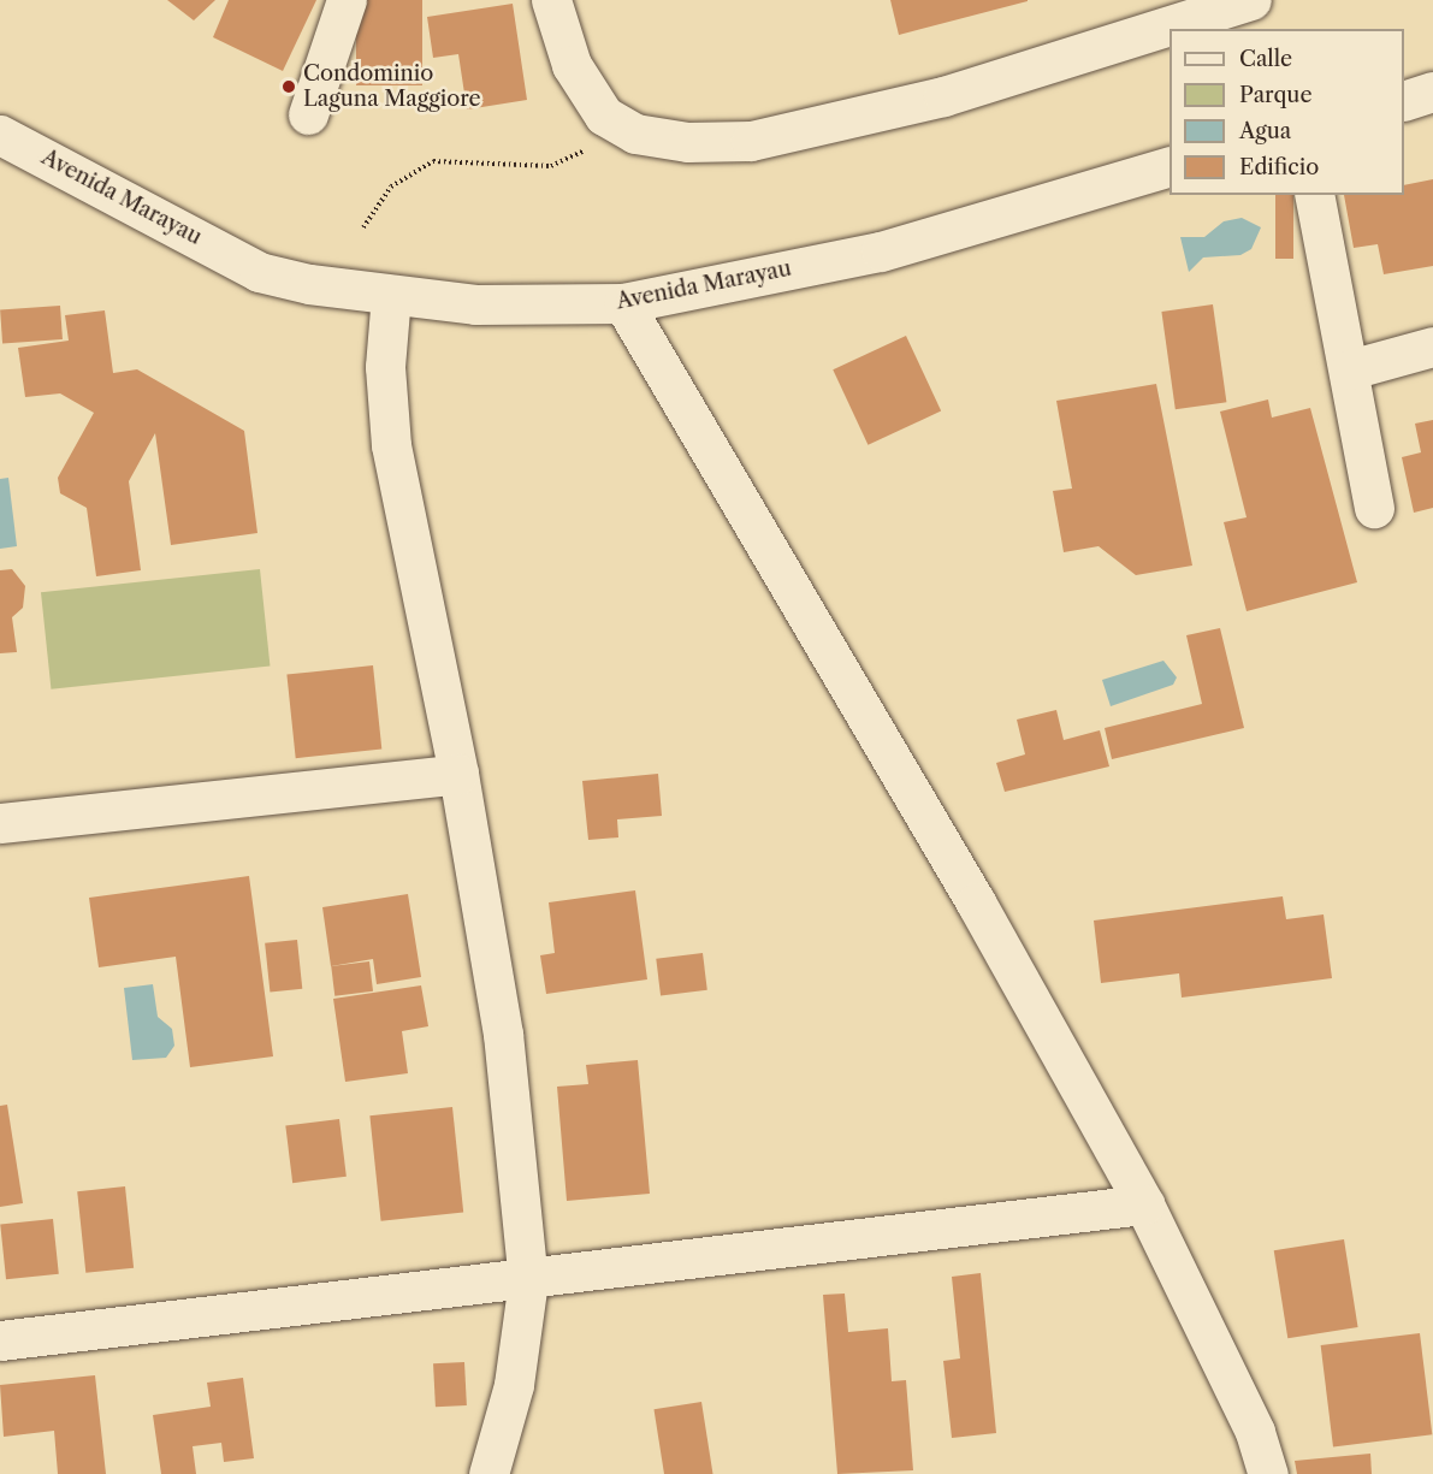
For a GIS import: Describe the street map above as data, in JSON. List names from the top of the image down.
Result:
{
  "streets": {
    "street": ["Avenida Marayau"]
  },
  "places": ["Condominio Laguna Maggiore"],
  "legend": [
    "Calle",
    "Parque",
    "Agua",
    "Edificio"
  ]
}
